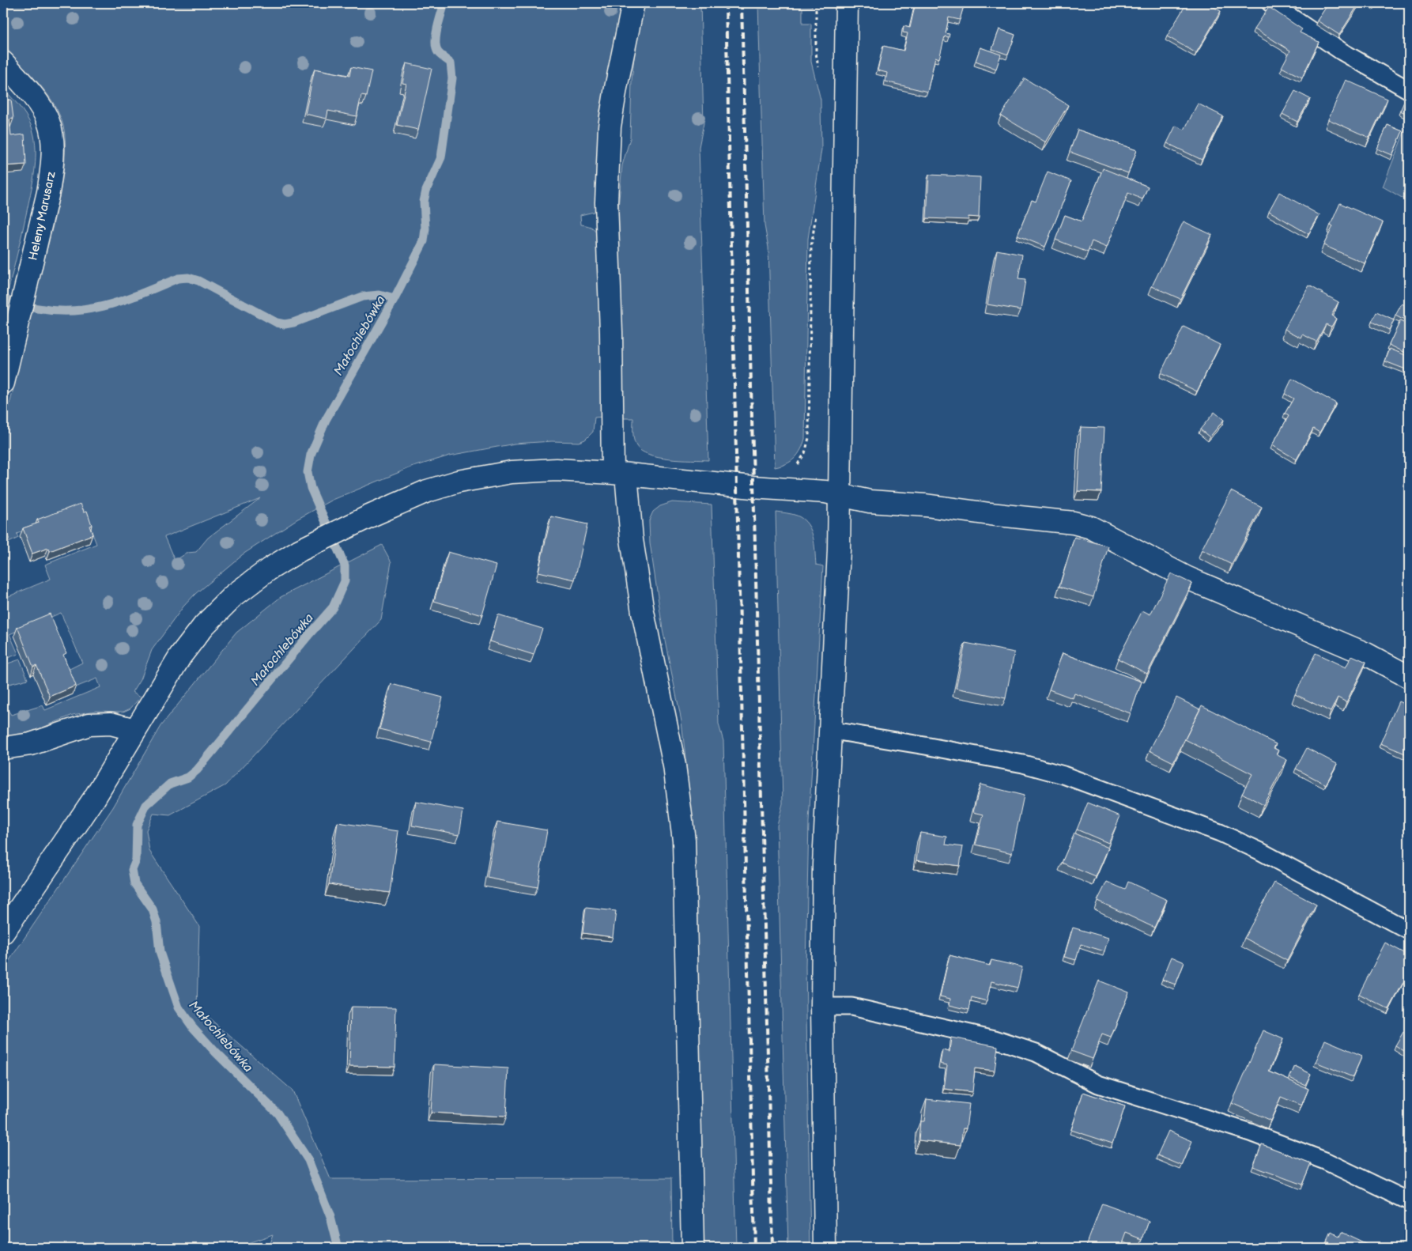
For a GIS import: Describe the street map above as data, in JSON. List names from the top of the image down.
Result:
{
  "streets": {
    "street": ["Heleny Marusarz"]
  },
  "water": ["Małochlebówka"]
}
